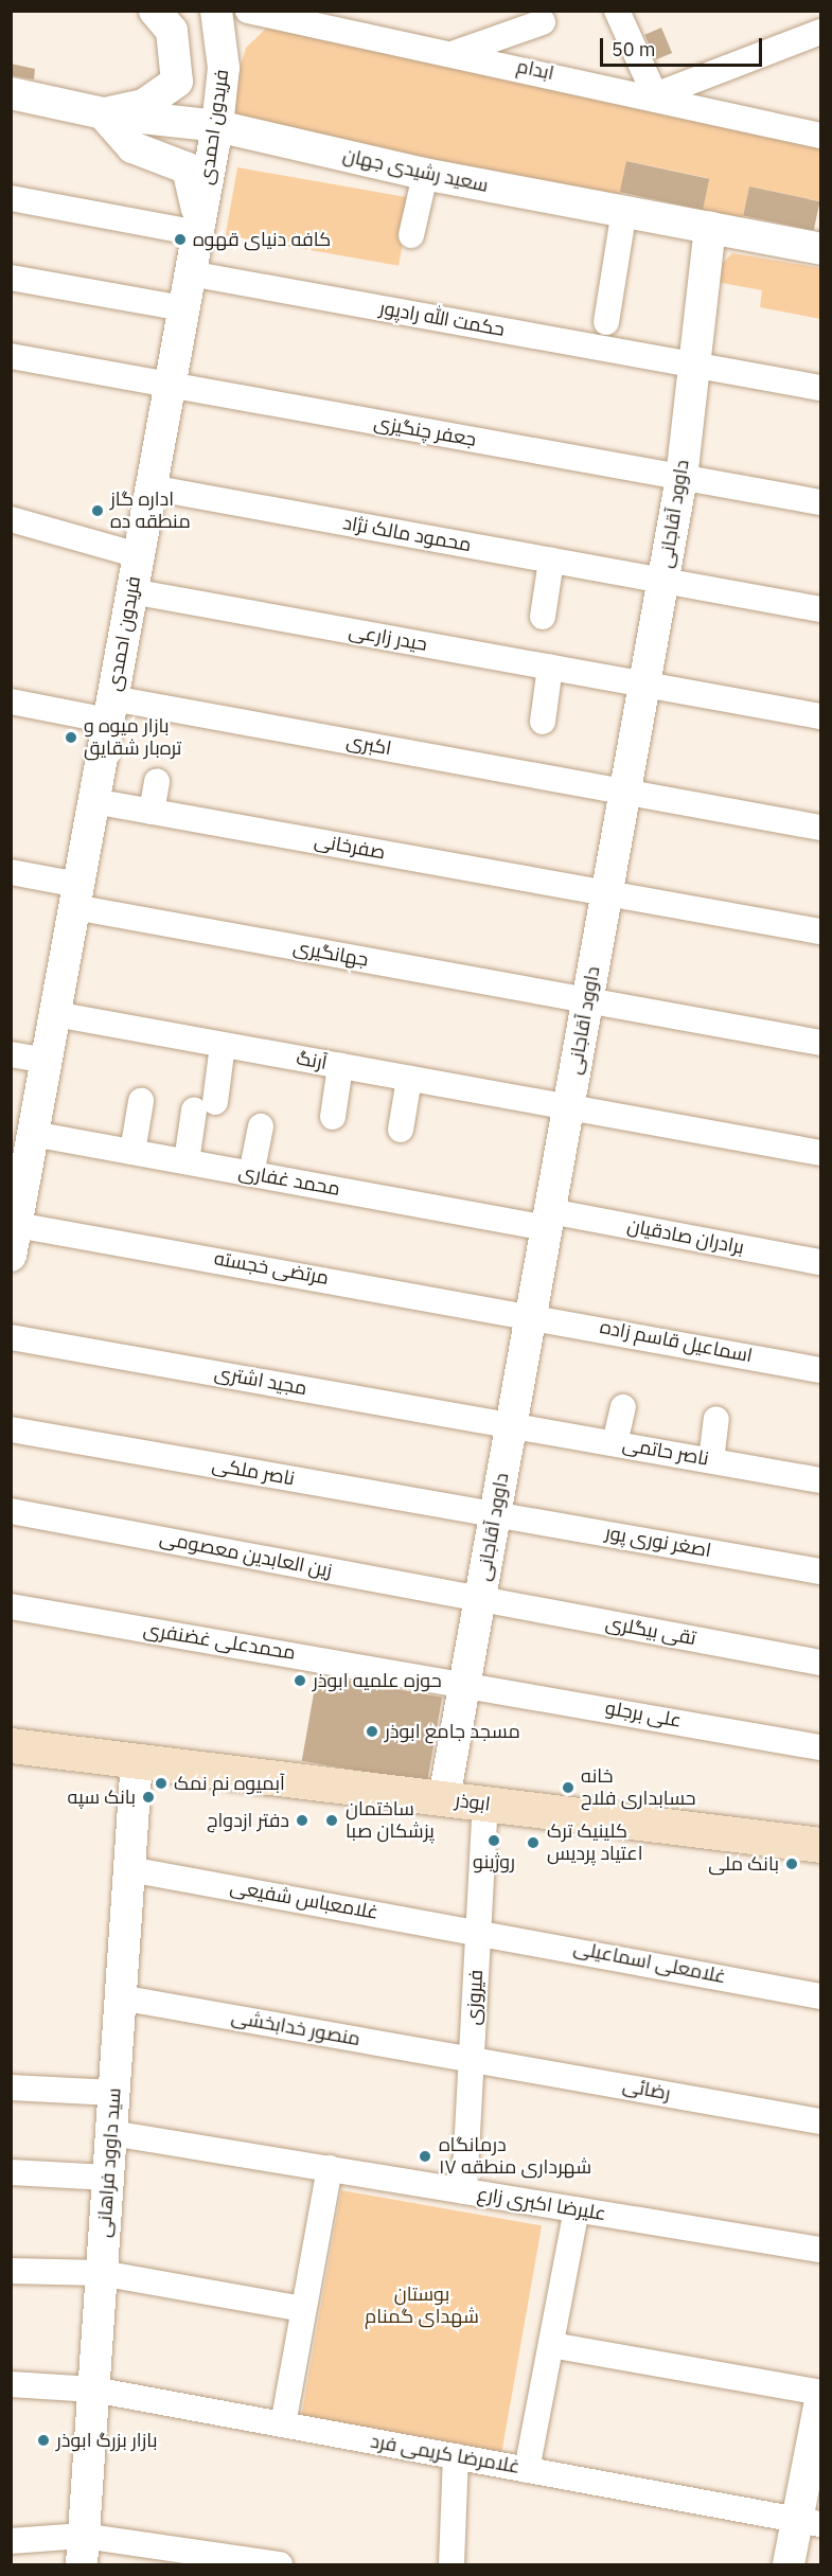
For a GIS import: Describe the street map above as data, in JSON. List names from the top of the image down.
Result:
{
  "streets": {
    "main road": ["ابوذر"],
    "street": [
      "ابدام",
      "فریدون احمدی",
      "سعید رشیدی جهان",
      "حکمت الله رادپور",
      "جعفر چنگیزی",
      "داوود آقاجانی",
      "محمود مالک نژاد",
      "حیدر زارعی",
      "اکبری",
      "صفرخانی",
      "جهانگیری",
      "آرنگ",
      "محمد غفاری",
      "برادران صادقیان",
      "مرتضی خجسته",
      "اسماعیل قاسم زاده",
      "مجید اشتری",
      "ناصر حاتمی",
      "ناصر ملکی",
      "اصغر نوری پور",
      "زین العابدین معصومی",
      "تقی بیگلری",
      "محمدعلی غضنفری",
      "علی برجلو",
      "غلامعباس شفیعی",
      "غلامعلی اسماعیلی",
      "فیروزی",
      "منصور خدابخشی",
      "رضائی",
      "سید داوود فراهانی",
      "علیرضا اکبری زارع",
      "غلامرضا کریمی فرد"
    ]
  },
  "crossings": [
    ["فریدون احمدی", "سعید رشیدی جهان"],
    ["فریدون احمدی", "حکمت الله رادپور"],
    ["فریدون احمدی", "جعفر چنگیزی"],
    ["فریدون احمدی", "محمود مالک نژاد"],
    ["فریدون احمدی", "حیدر زارعی"],
    ["فریدون احمدی", "اکبری"],
    ["فریدون احمدی", "صفرخانی"],
    ["فریدون احمدی", "جهانگیری"],
    ["فریدون احمدی", "آرنگ"],
    ["فریدون احمدی", "محمد غفاری"],
    ["فریدون احمدی", "مرتضی خجسته"],
    ["سعید رشیدی جهان", "داوود آقاجانی"],
    ["حکمت الله رادپور", "داوود آقاجانی"],
    ["جعفر چنگیزی", "داوود آقاجانی"],
    ["داوود آقاجانی", "محمود مالک نژاد"],
    ["داوود آقاجانی", "حیدر زارعی"],
    ["داوود آقاجانی", "اکبری"],
    ["داوود آقاجانی", "صفرخانی"],
    ["داوود آقاجانی", "جهانگیری"],
    ["داوود آقاجانی", "آرنگ"],
    ["داوود آقاجانی", "محمد غفاری"],
    ["داوود آقاجانی", "برادران صادقیان"],
    ["داوود آقاجانی", "مرتضی خجسته"],
    ["داوود آقاجانی", "اسماعیل قاسم زاده"],
    ["داوود آقاجانی", "مجید اشتری"],
    ["داوود آقاجانی", "ناصر حاتمی"],
    ["داوود آقاجانی", "ناصر ملکی"],
    ["داوود آقاجانی", "اصغر نوری پور"],
    ["داوود آقاجانی", "زین العابدین معصومی"],
    ["داوود آقاجانی", "تقی بیگلری"],
    ["داوود آقاجانی", "محمدعلی غضنفری"],
    ["داوود آقاجانی", "علی برجلو"],
    ["داوود آقاجانی", "ابوذر"],
    ["محمد غفاری", "برادران صادقیان"],
    ["مرتضی خجسته", "اسماعیل قاسم زاده"],
    ["مجید اشتری", "ناصر حاتمی"],
    ["ناصر ملکی", "اصغر نوری پور"],
    ["زین العابدین معصومی", "تقی بیگلری"],
    ["محمدعلی غضنفری", "علی برجلو"],
    ["ابوذر", "فیروزی"],
    ["ابوذر", "سید داوود فراهانی"],
    ["غلامعباس شفیعی", "غلامعلی اسماعیلی"],
    ["غلامعباس شفیعی", "فیروزی"],
    ["غلامعباس شفیعی", "سید داوود فراهانی"],
    ["غلامعلی اسماعیلی", "فیروزی"],
    ["فیروزی", "منصور خدابخشی"],
    ["فیروزی", "رضائی"],
    ["فیروزی", "علیرضا اکبری زارع"],
    ["منصور خدابخشی", "رضائی"],
    ["منصور خدابخشی", "سید داوود فراهانی"],
    ["سید داوود فراهانی", "علیرضا اکبری زارع"],
    ["سید داوود فراهانی", "غلامرضا کریمی فرد"]
  ],
  "parks": ["بوستان شهدای گمنام"],
  "places": [
    "کافه دنیای قهوه",
    "اداره گاز منطقه ده",
    "بازار میوه و تره‌بار شقایق",
    "حوزه علمیه ابوذر",
    "مسجد جامع ابوذر",
    "آبمیوه نم نمک",
    "خانه حسابداری فلاح",
    "بانک سپه",
    "دفتر ازدواج",
    "ساختمان پزشکان صبا",
    "روژینو",
    "کلینیک ترک اعتیاد پردیس",
    "بانک ملی",
    "درمانگاه شهرداری منطقه ۱۷",
    "بازار بزرگ ابوذر"
  ],
  "scale_bar": "50 m"
}
